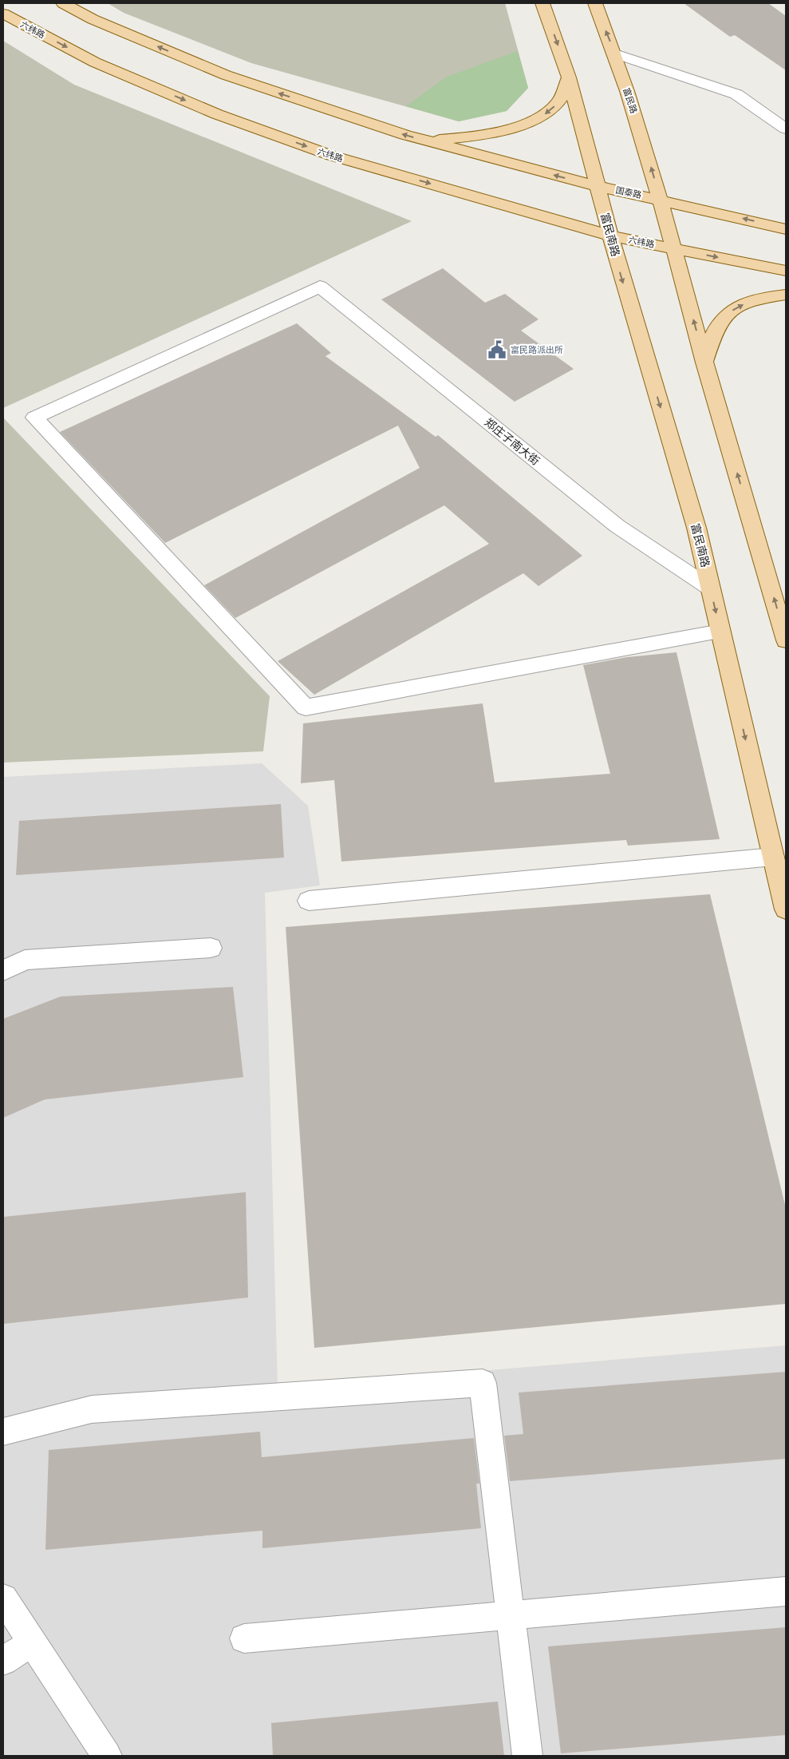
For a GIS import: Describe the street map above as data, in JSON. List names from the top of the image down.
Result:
{
  "streets": {
    "main road": [
      "六纬路",
      "富民路",
      "国泰路",
      "富民南路"
    ],
    "street": ["郑庄子南大街"]
  },
  "crossings": [
    ["六纬路", "富民路"],
    ["六纬路", "富民南路"],
    ["富民路", "国泰路"],
    ["国泰路", "富民南路"],
    ["富民南路", "郑庄子南大街"]
  ],
  "places": {
    "public building": ["富民路派出所"]
  }
}
